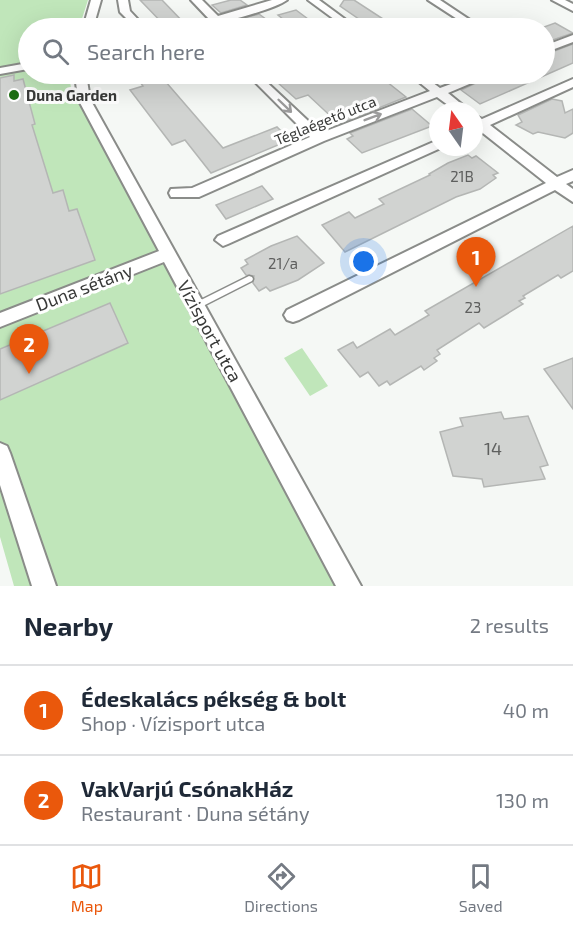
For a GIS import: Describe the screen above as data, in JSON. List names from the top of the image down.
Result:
{
  "streets": {
    "street": ["Téglaégető utca", "Duna sétány", "Vízisport utca"]
  },
  "crossings": [
    ["Duna sétány", "Vízisport utca"]
  ],
  "places": ["Duna Garden"],
  "house_numbers": [
    "21B",
    "21/a",
    "23",
    "14"
  ],
  "north": "top",
  "page": {
    "search": "Search here",
    "pins": ["1", "2"],
    "heading": ["Nearby", "2 results"],
    "list": [
      {
        "mark": "1",
        "name": "Édeskalács pékség & bolt",
        "note": "Shop · Vízisport utca",
        "value": "40 m"
      },
      {
        "mark": "2",
        "name": "VakVarjú CsónakHáz",
        "note": "Restaurant · Duna sétány",
        "value": "130 m"
      }
    ],
    "nav": ["Map", "Directions", "Saved"]
  }
}
